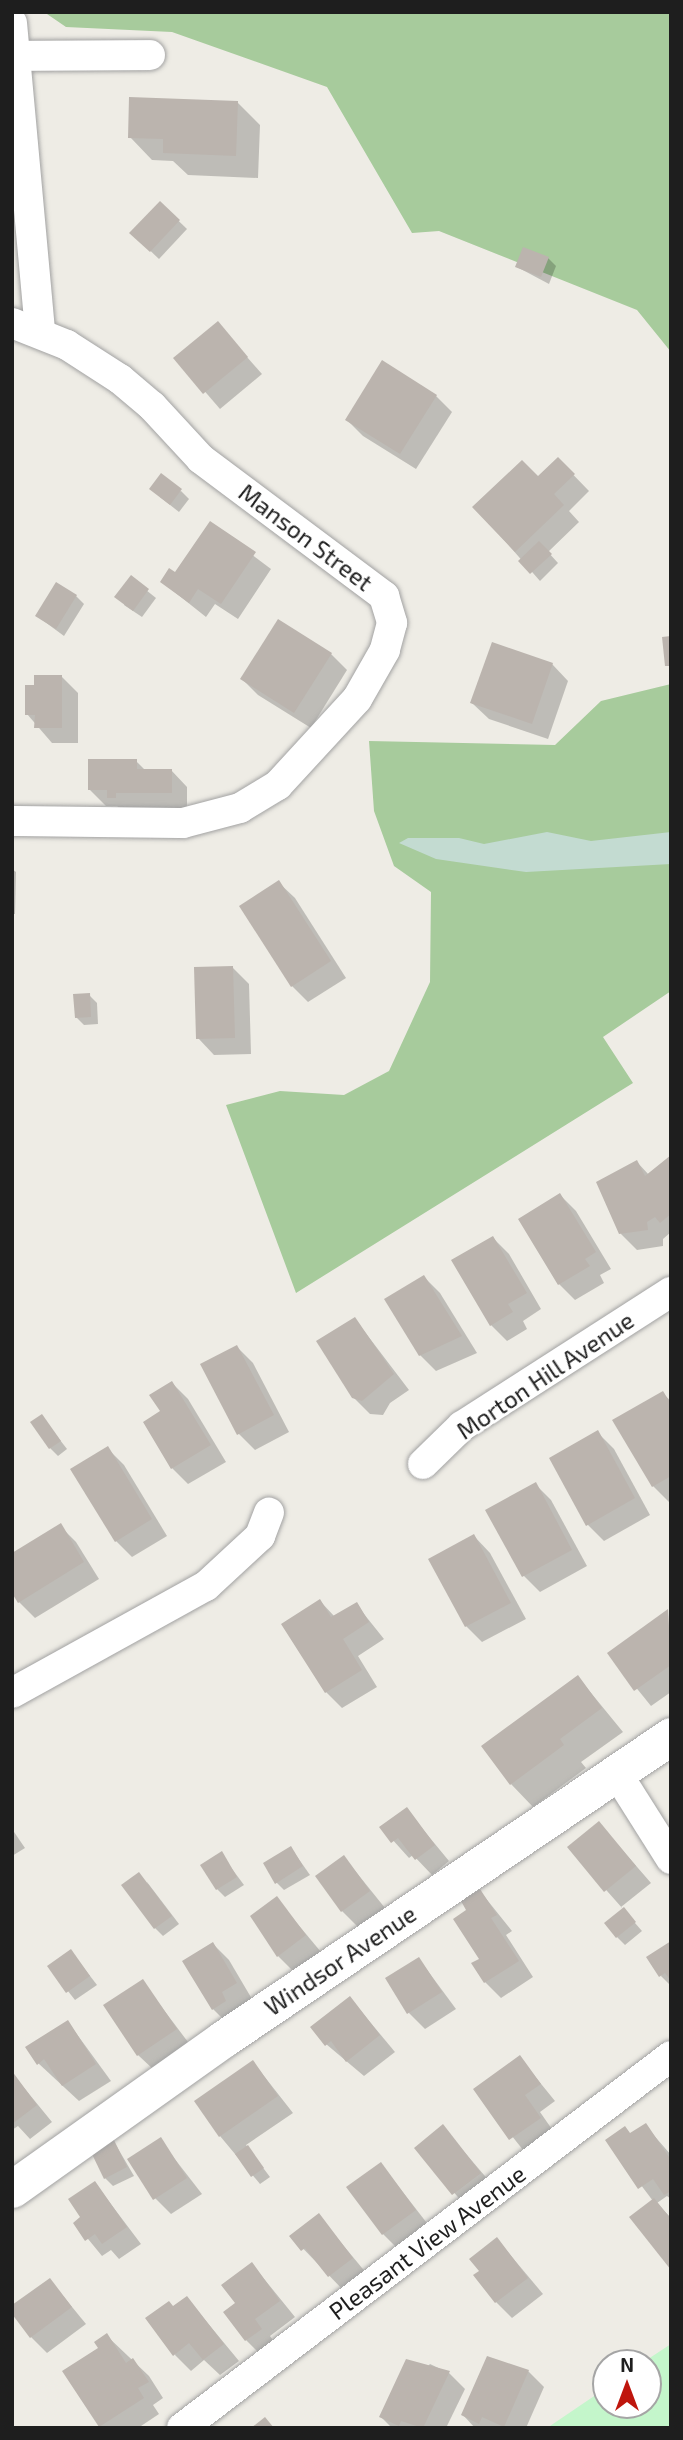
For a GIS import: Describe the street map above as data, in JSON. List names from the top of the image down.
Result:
{
  "streets": {
    "street": [
      "Manson Street",
      "Morton Hill Avenue",
      "Windsor Avenue",
      "Pleasant View Avenue"
    ]
  },
  "north": "top"
}
